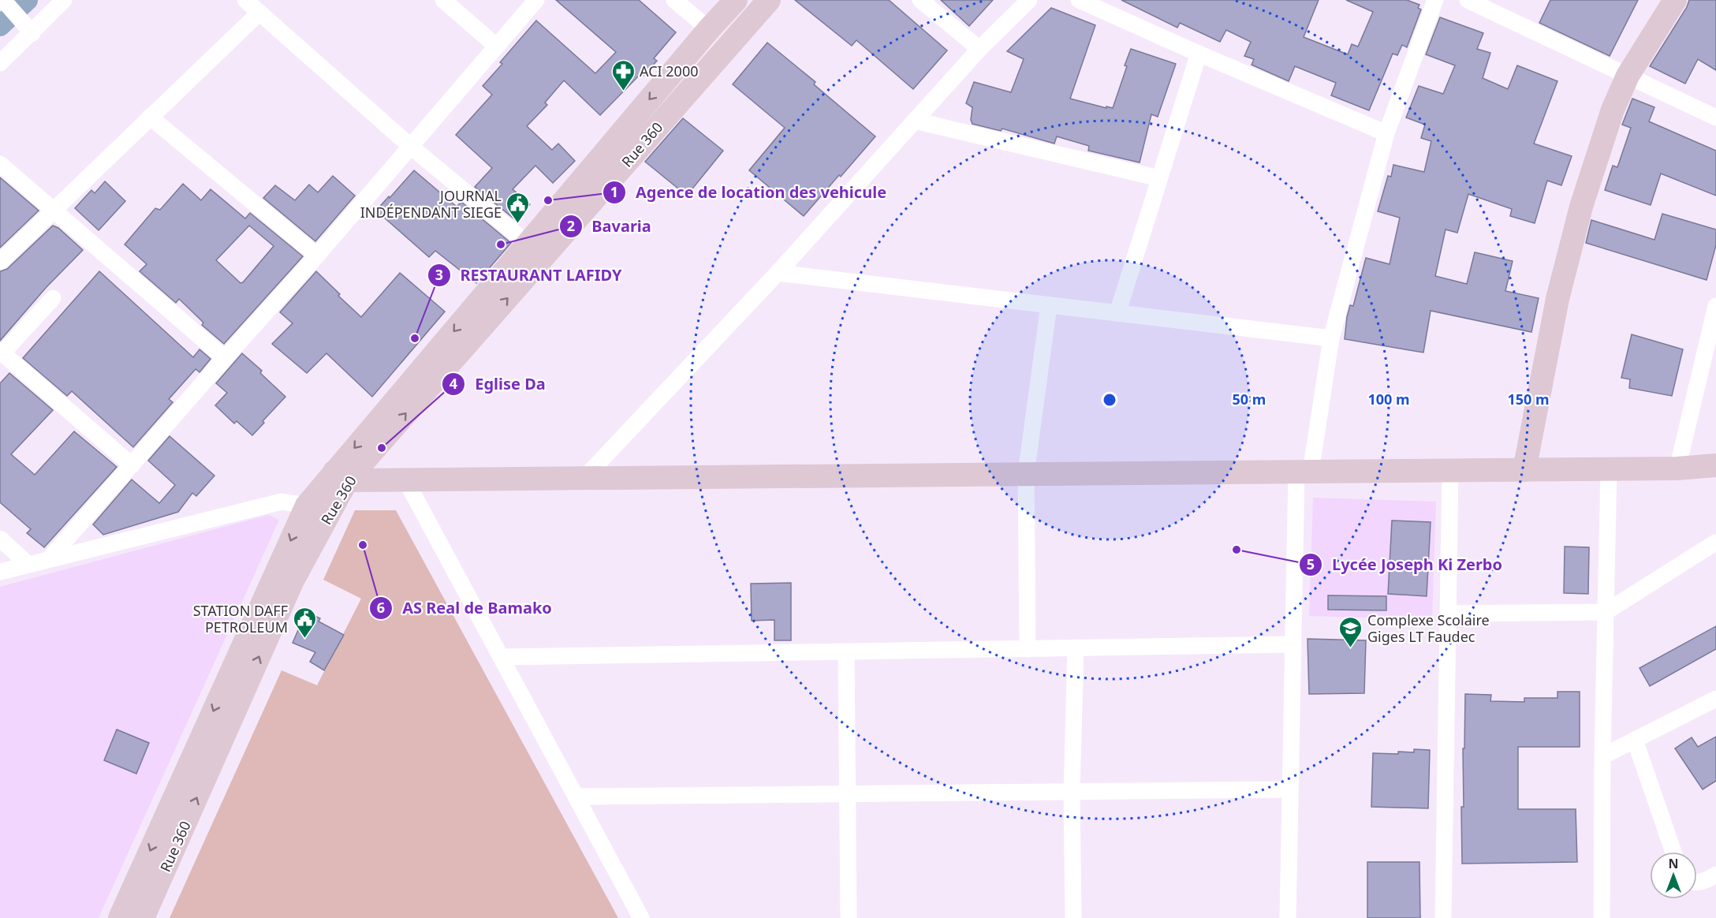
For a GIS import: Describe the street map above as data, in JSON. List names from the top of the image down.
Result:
{
  "streets": {
    "main road": ["Rue 360"]
  },
  "places": {
    "pharmacy": ["ACI 2000"],
    "other": [
      "Agence de location des vehicule",
      "Bavaria",
      "RESTAURANT LAFIDY",
      "Eglise Da",
      "AS Real de Bamako",
      "Lycée Joseph Ki Zerbo"
    ],
    "public building": ["JOURNAL INDÉPENDANT SIEGE", "STATION DAFF PETROLEUM"],
    "school or university": ["Complexe Scolaire Giges LT Faudec"]
  },
  "north": "top",
  "rings": ["50 m", "100 m", "150 m"]
}
